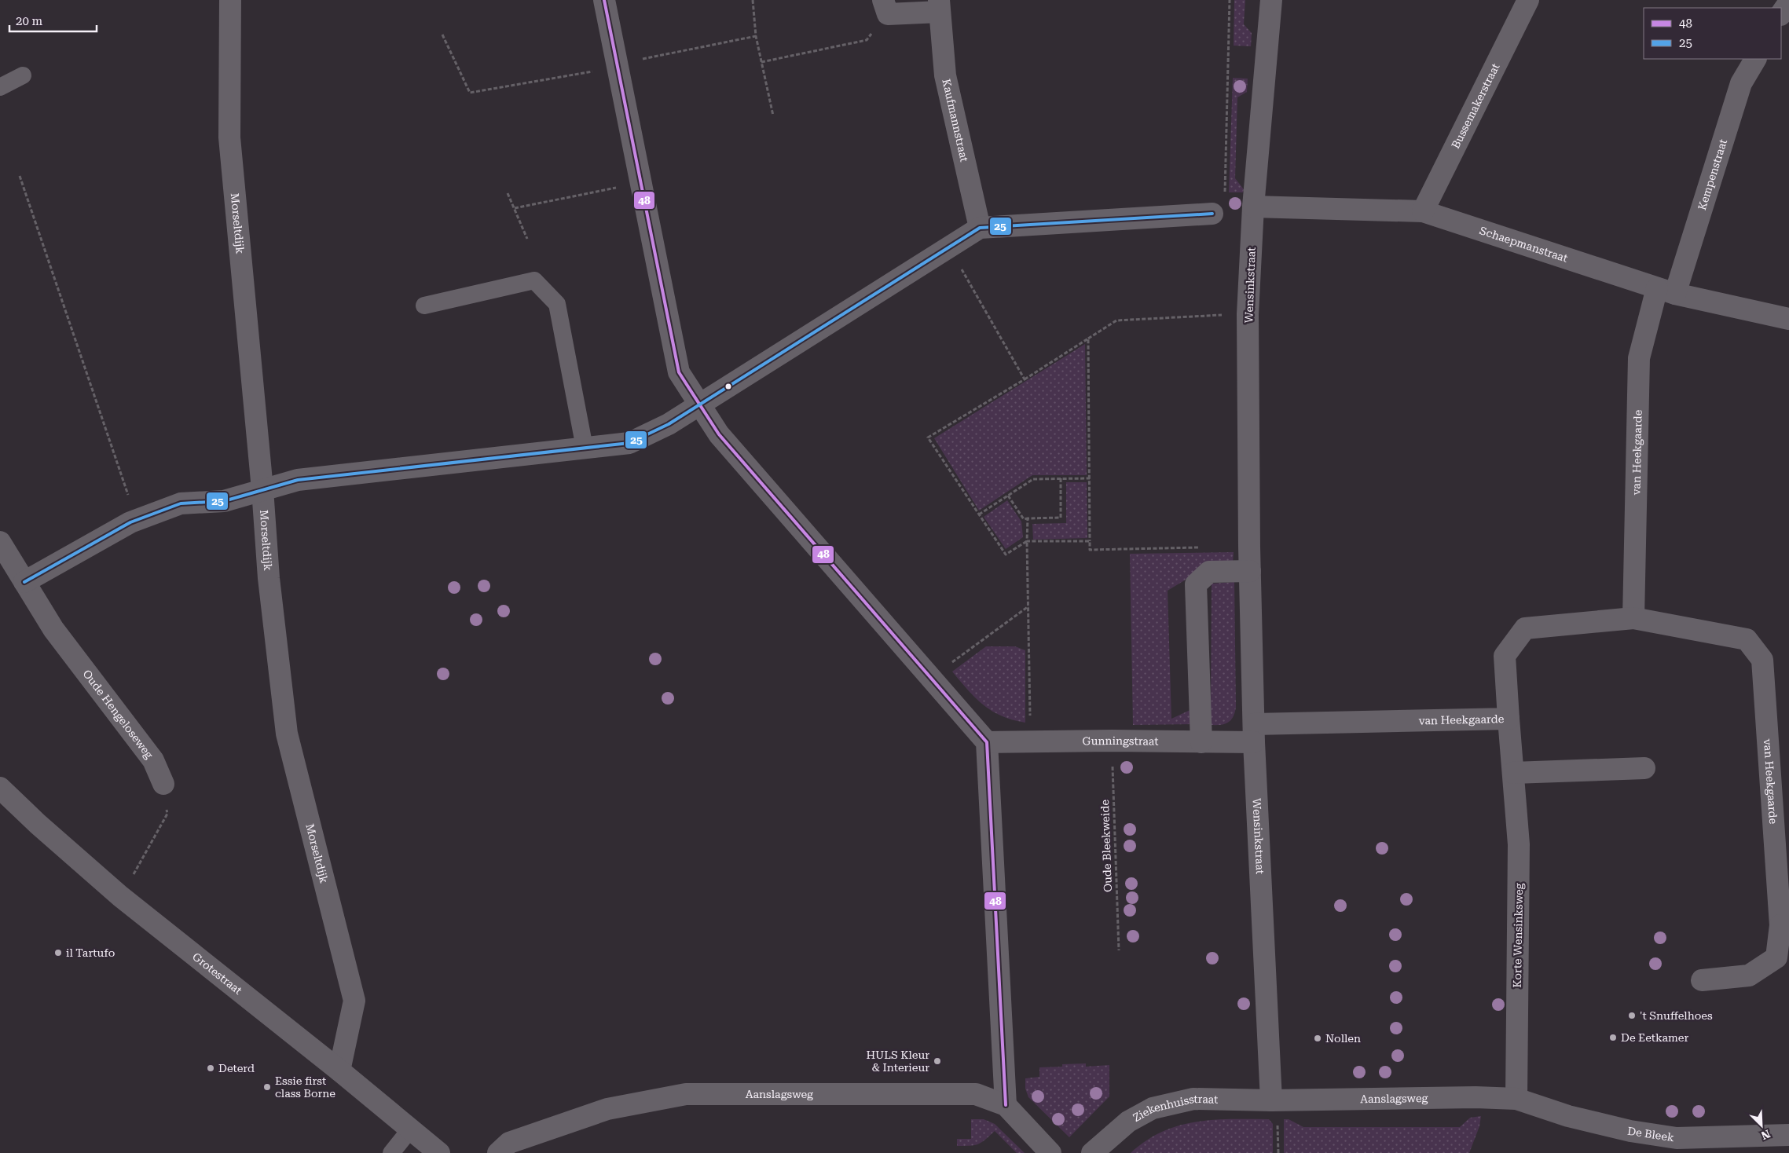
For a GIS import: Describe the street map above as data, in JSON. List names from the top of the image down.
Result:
{
  "streets": {
    "street": [
      "Bussemakerstraat",
      "Kaufmannstraat",
      "Kempenstraat",
      "Morseltdijk",
      "Schaepmanstraat",
      "Wensinkstraat",
      "van Heekgaarde",
      "Oude Hengeloseweg",
      "Gunningstraat",
      "Korte Wensinksweg",
      "Grotestraat",
      "Aanslagsweg",
      "Ziekenhuisstraat",
      "De Bleek"
    ],
    "path": ["Oude Bleekweide"]
  },
  "crossings": [
    ["Bussemakerstraat", "Schaepmanstraat"],
    ["Kempenstraat", "Schaepmanstraat"],
    ["Kempenstraat", "van Heekgaarde"],
    ["Morseltdijk", "Grotestraat"],
    ["Schaepmanstraat", "Wensinkstraat"],
    ["Schaepmanstraat", "van Heekgaarde"],
    ["Wensinkstraat", "van Heekgaarde"],
    ["Wensinkstraat", "Gunningstraat"],
    ["Wensinkstraat", "Aanslagsweg"],
    ["Wensinkstraat", "Ziekenhuisstraat"],
    ["van Heekgaarde", "Gunningstraat"],
    ["van Heekgaarde", "Korte Wensinksweg"],
    ["Gunningstraat", "Oude Bleekweide"],
    ["Korte Wensinksweg", "Aanslagsweg"],
    ["Korte Wensinksweg", "De Bleek"],
    ["Aanslagsweg", "Ziekenhuisstraat"],
    ["Aanslagsweg", "De Bleek"]
  ],
  "places": [
    "il Tartufo",
    "'t Snuffelhoes",
    "De Eetkamer",
    "Nollen",
    "HULS Kleur & Interieur",
    "Deterd",
    "Essie first class Borne"
  ],
  "lines": ["transit line 48", "transit line 25"],
  "legend": ["48", "25"],
  "scale_bar": "20 m",
  "north": "bottom right"
}
